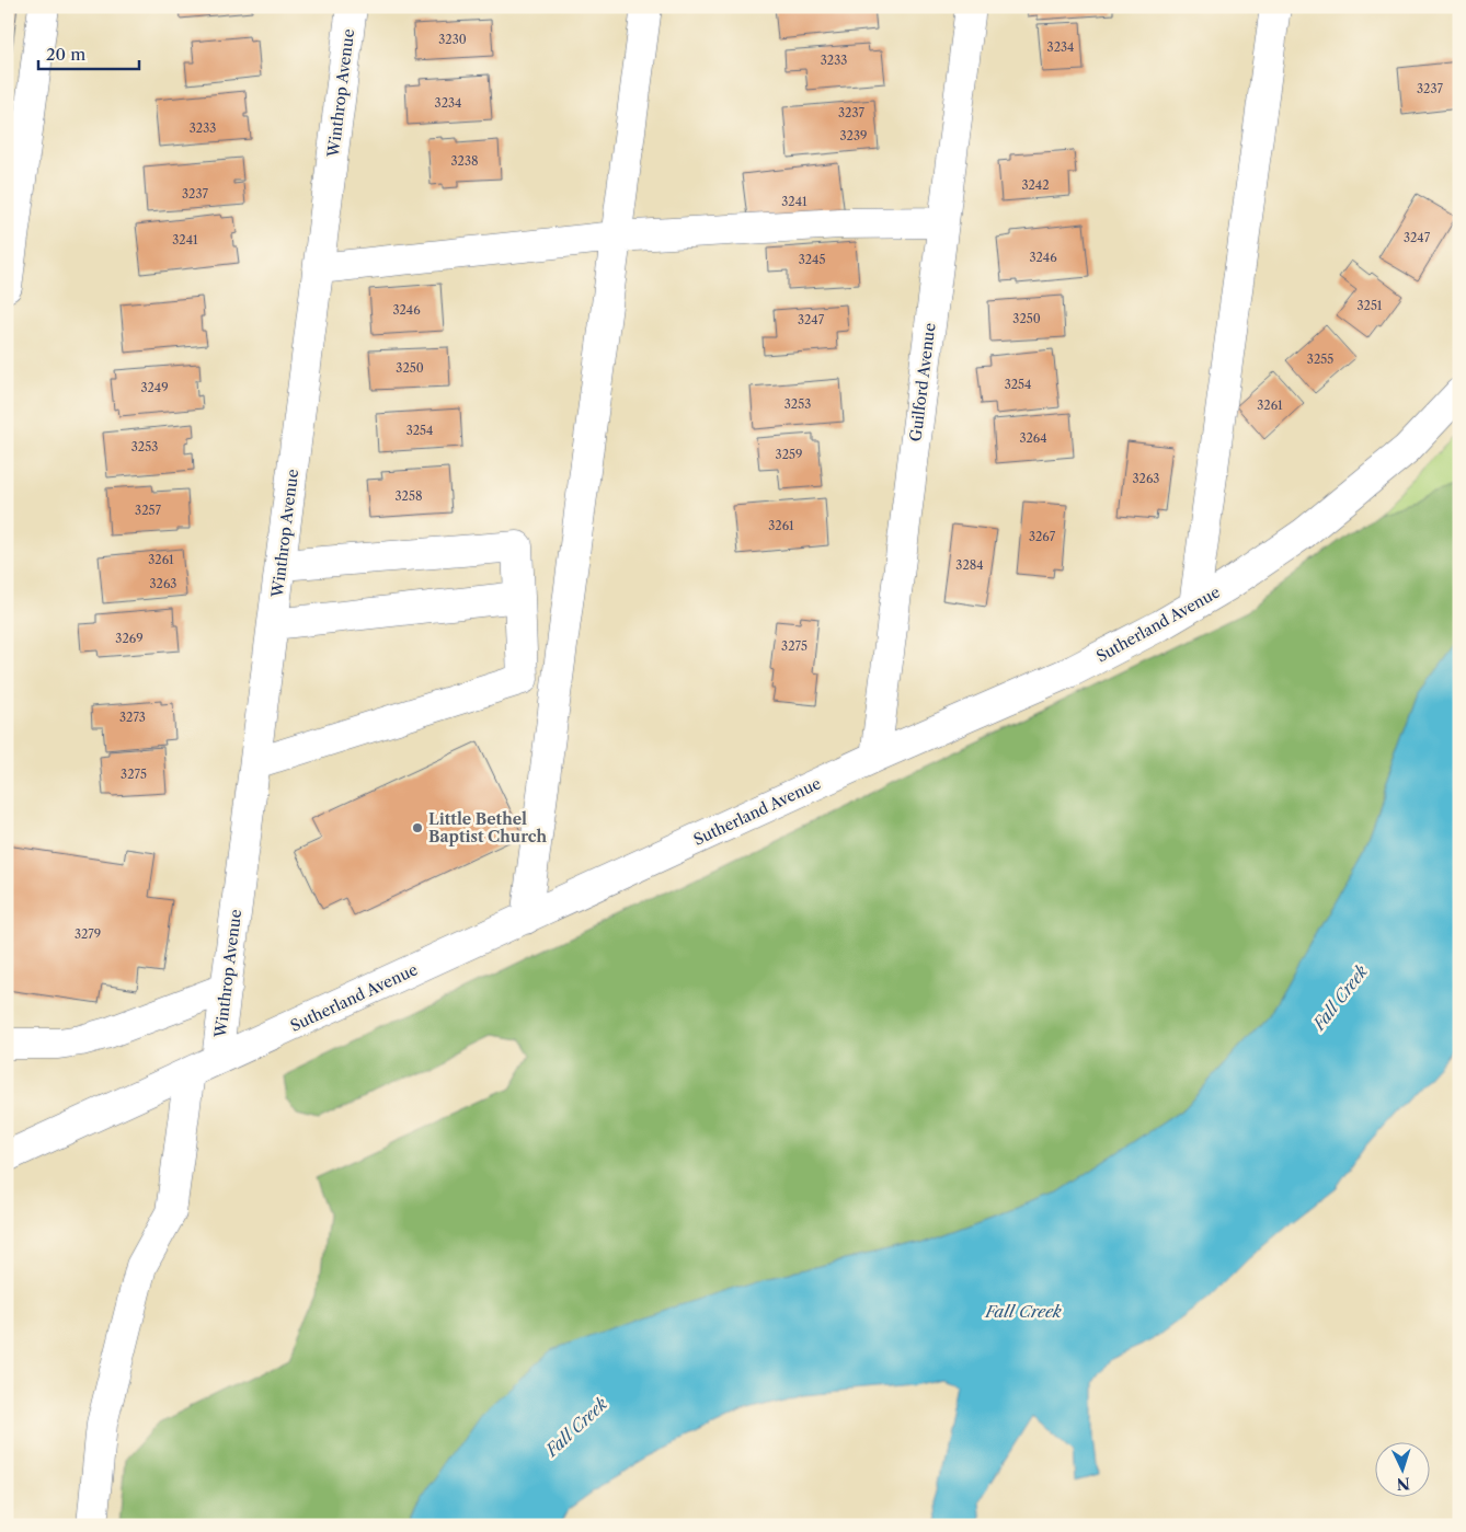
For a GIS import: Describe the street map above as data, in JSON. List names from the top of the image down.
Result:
{
  "streets": {
    "street": ["Winthrop Avenue", "Guilford Avenue", "Sutherland Avenue"]
  },
  "crossings": [
    ["Winthrop Avenue", "Sutherland Avenue"],
    ["Guilford Avenue", "Sutherland Avenue"]
  ],
  "water": ["Fall Creek"],
  "places": ["Little Bethel Baptist Church"],
  "house_numbers": [
    "3230",
    "3234",
    "3233",
    "3237",
    "3234",
    "3237",
    "3233",
    "3239",
    "3238",
    "3242",
    "3237",
    "3241",
    "3247",
    "3241",
    "3246",
    "3245",
    "3251",
    "3246",
    "3250",
    "3247",
    "3255",
    "3250",
    "3254",
    "3249",
    "3253",
    "3261",
    "3254",
    "3264",
    "3253",
    "3259",
    "3263",
    "3258",
    "3257",
    "3261",
    "3267",
    "3261",
    "3284",
    "3263",
    "3269",
    "3275",
    "3273",
    "3275",
    "3279"
  ],
  "scale_bar": "20 m",
  "north": "bottom"
}
